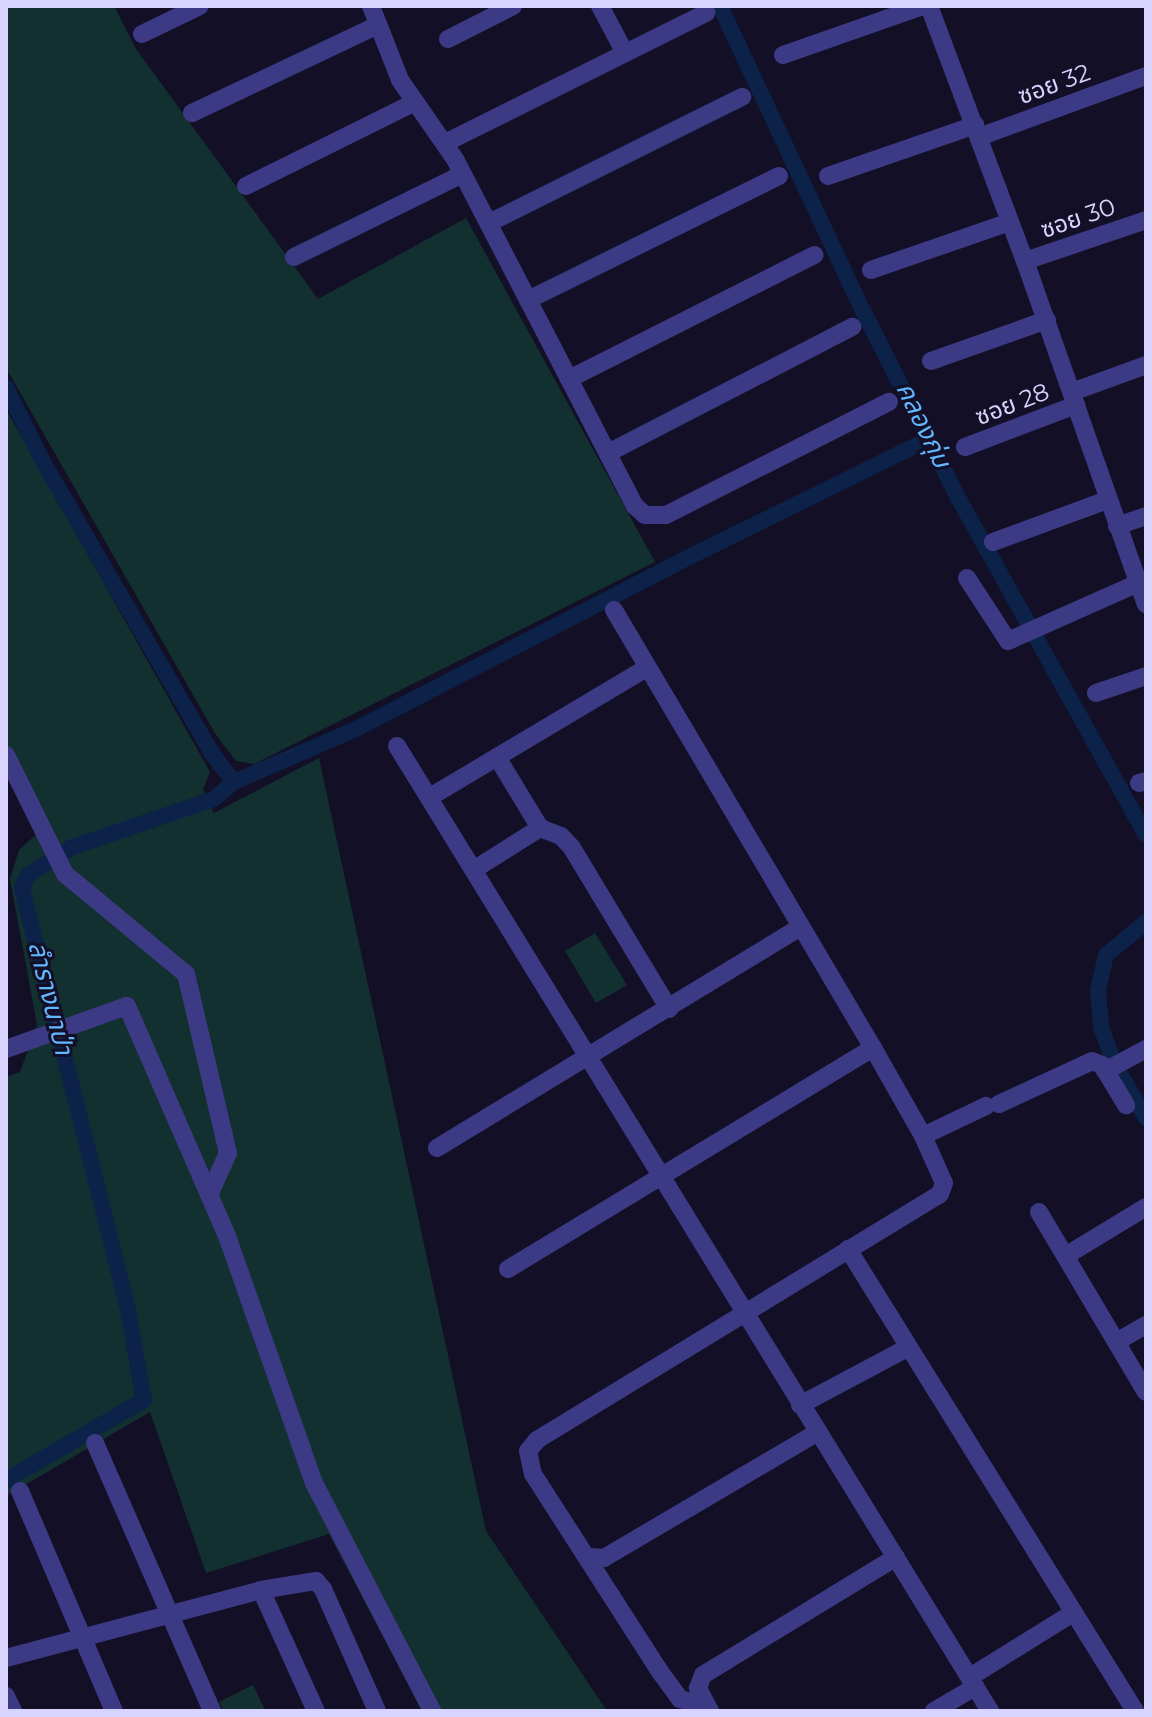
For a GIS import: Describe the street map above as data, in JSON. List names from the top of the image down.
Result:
{
  "streets": {
    "street": ["ซอย 32", "ซอย 30", "ซอย 28"]
  },
  "water": ["คลองกุ่ม", "ลำรางนาป่า"]
}
